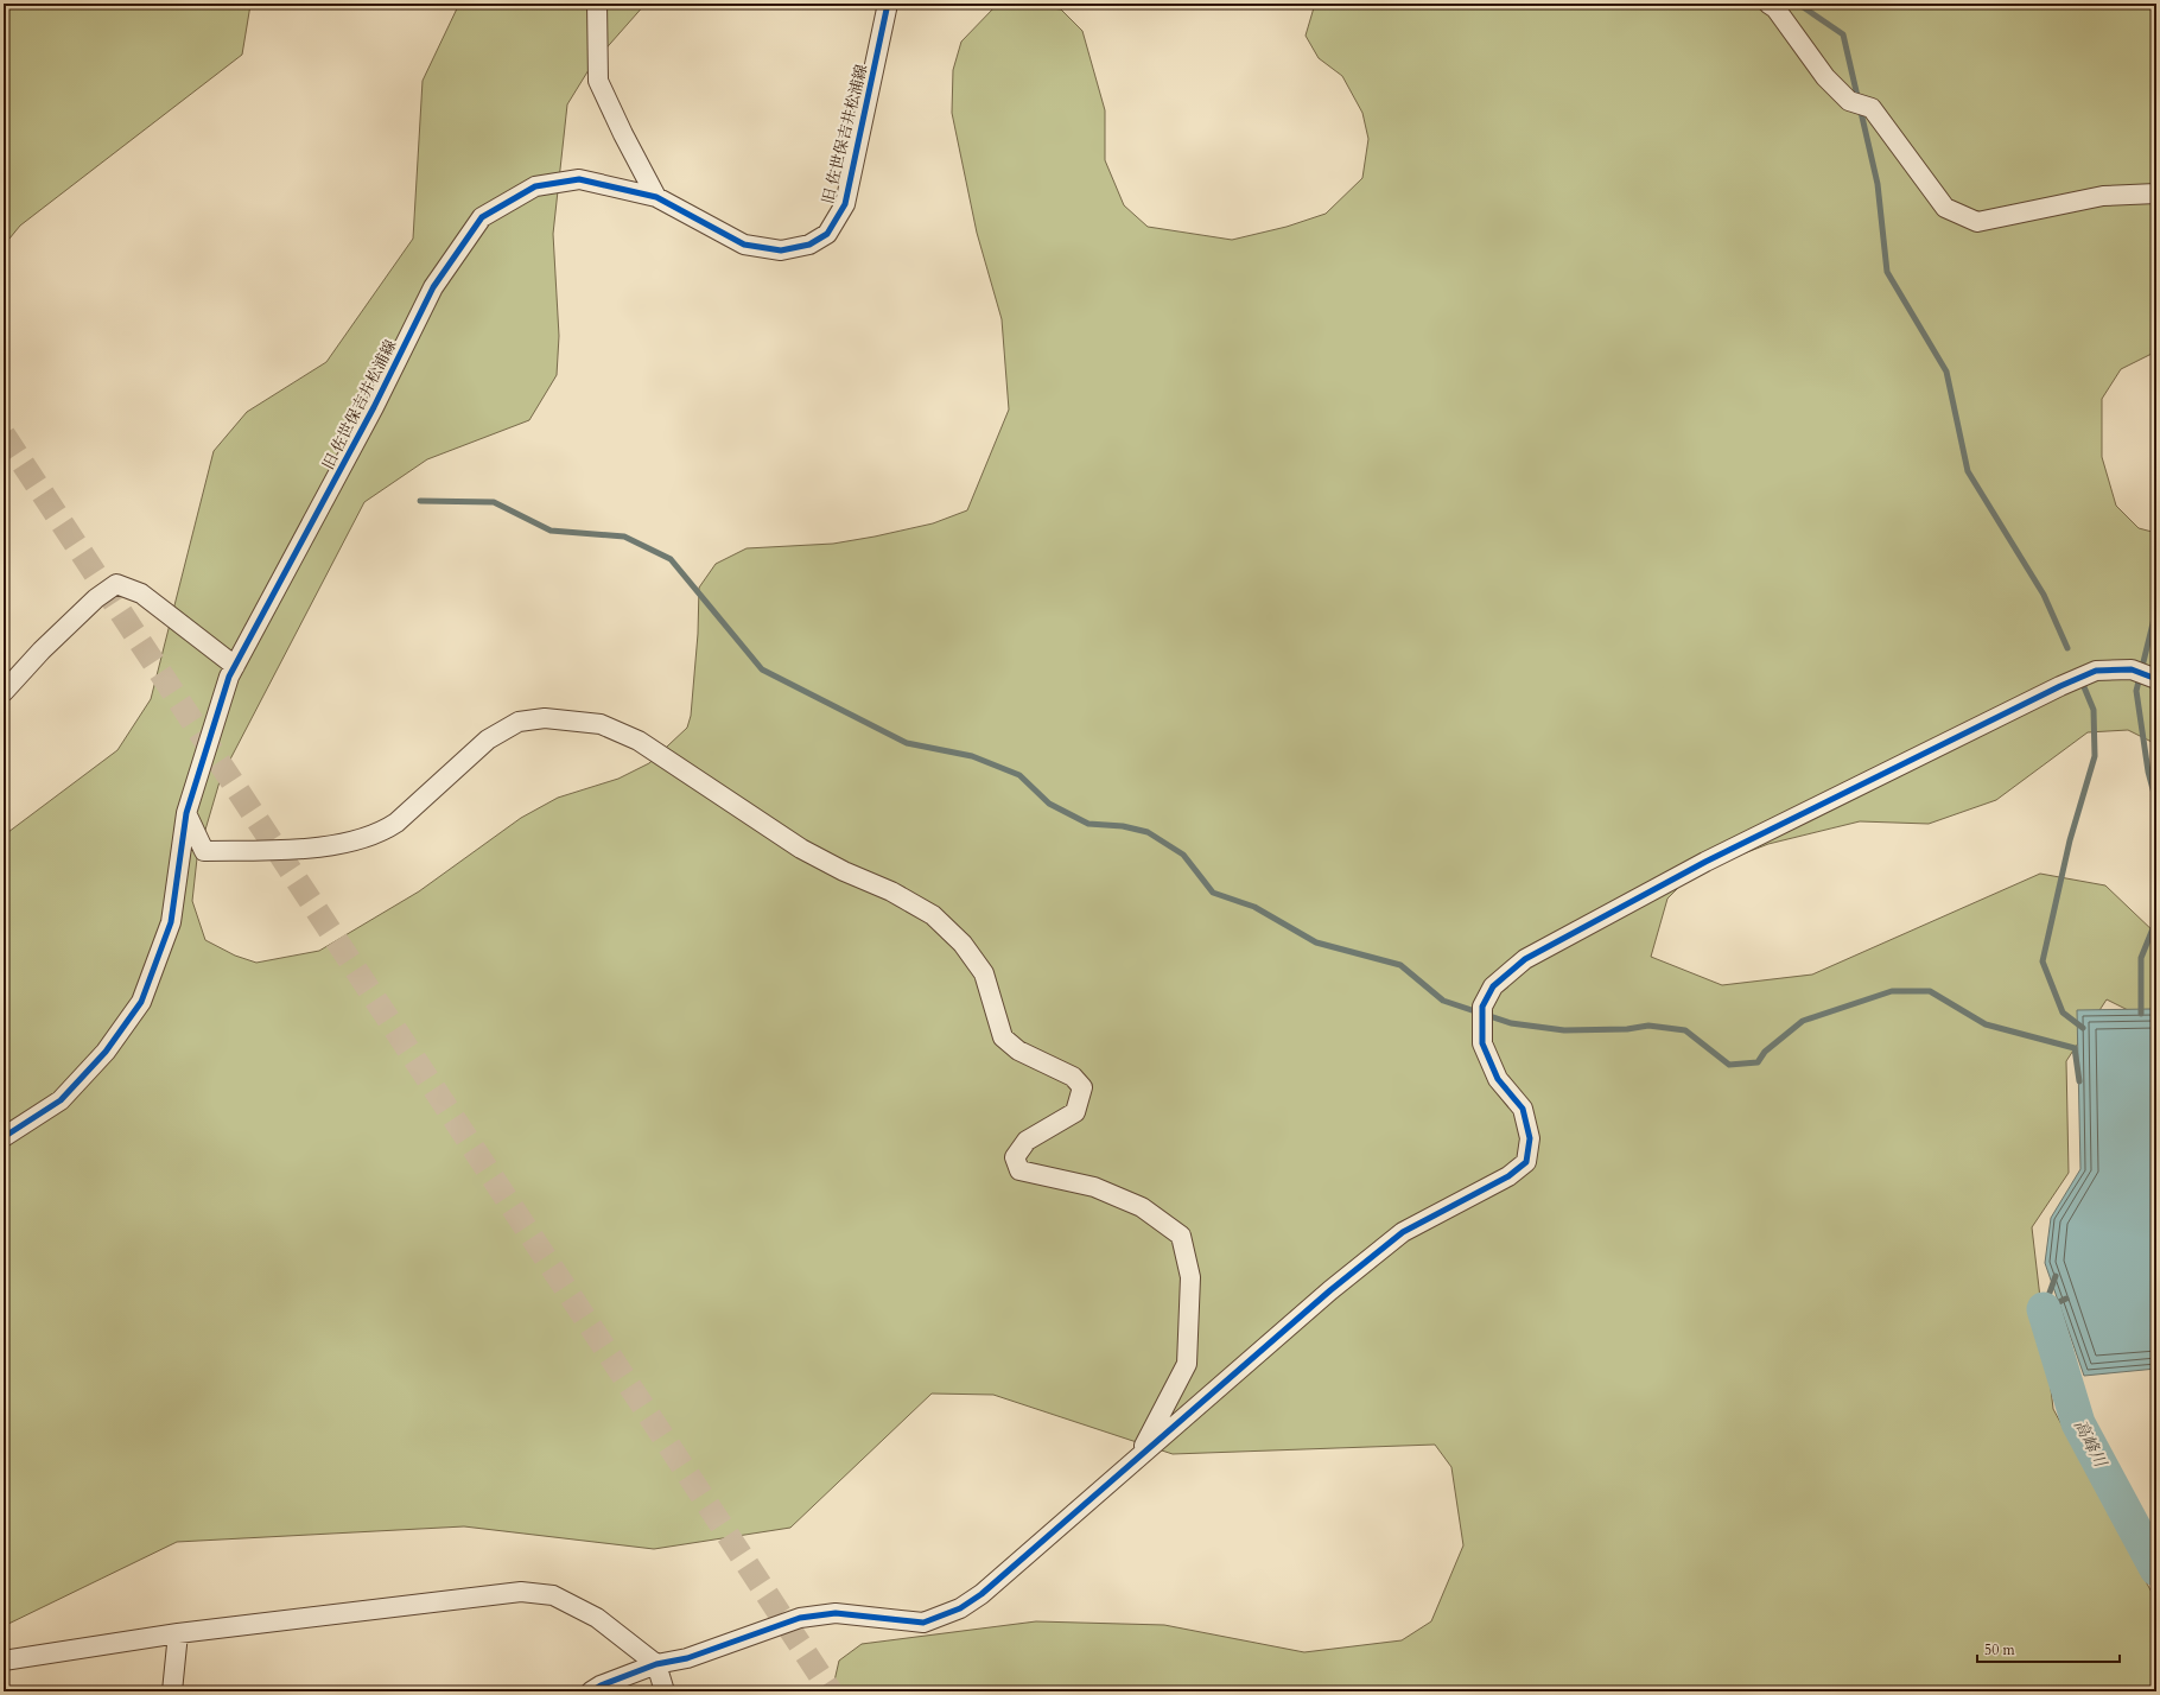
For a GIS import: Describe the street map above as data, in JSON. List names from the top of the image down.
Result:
{
  "streets": {
    "street": ["旧 佐世保吉井松浦線"]
  },
  "water": ["高峰川"],
  "scale_bar": "50 m"
}
